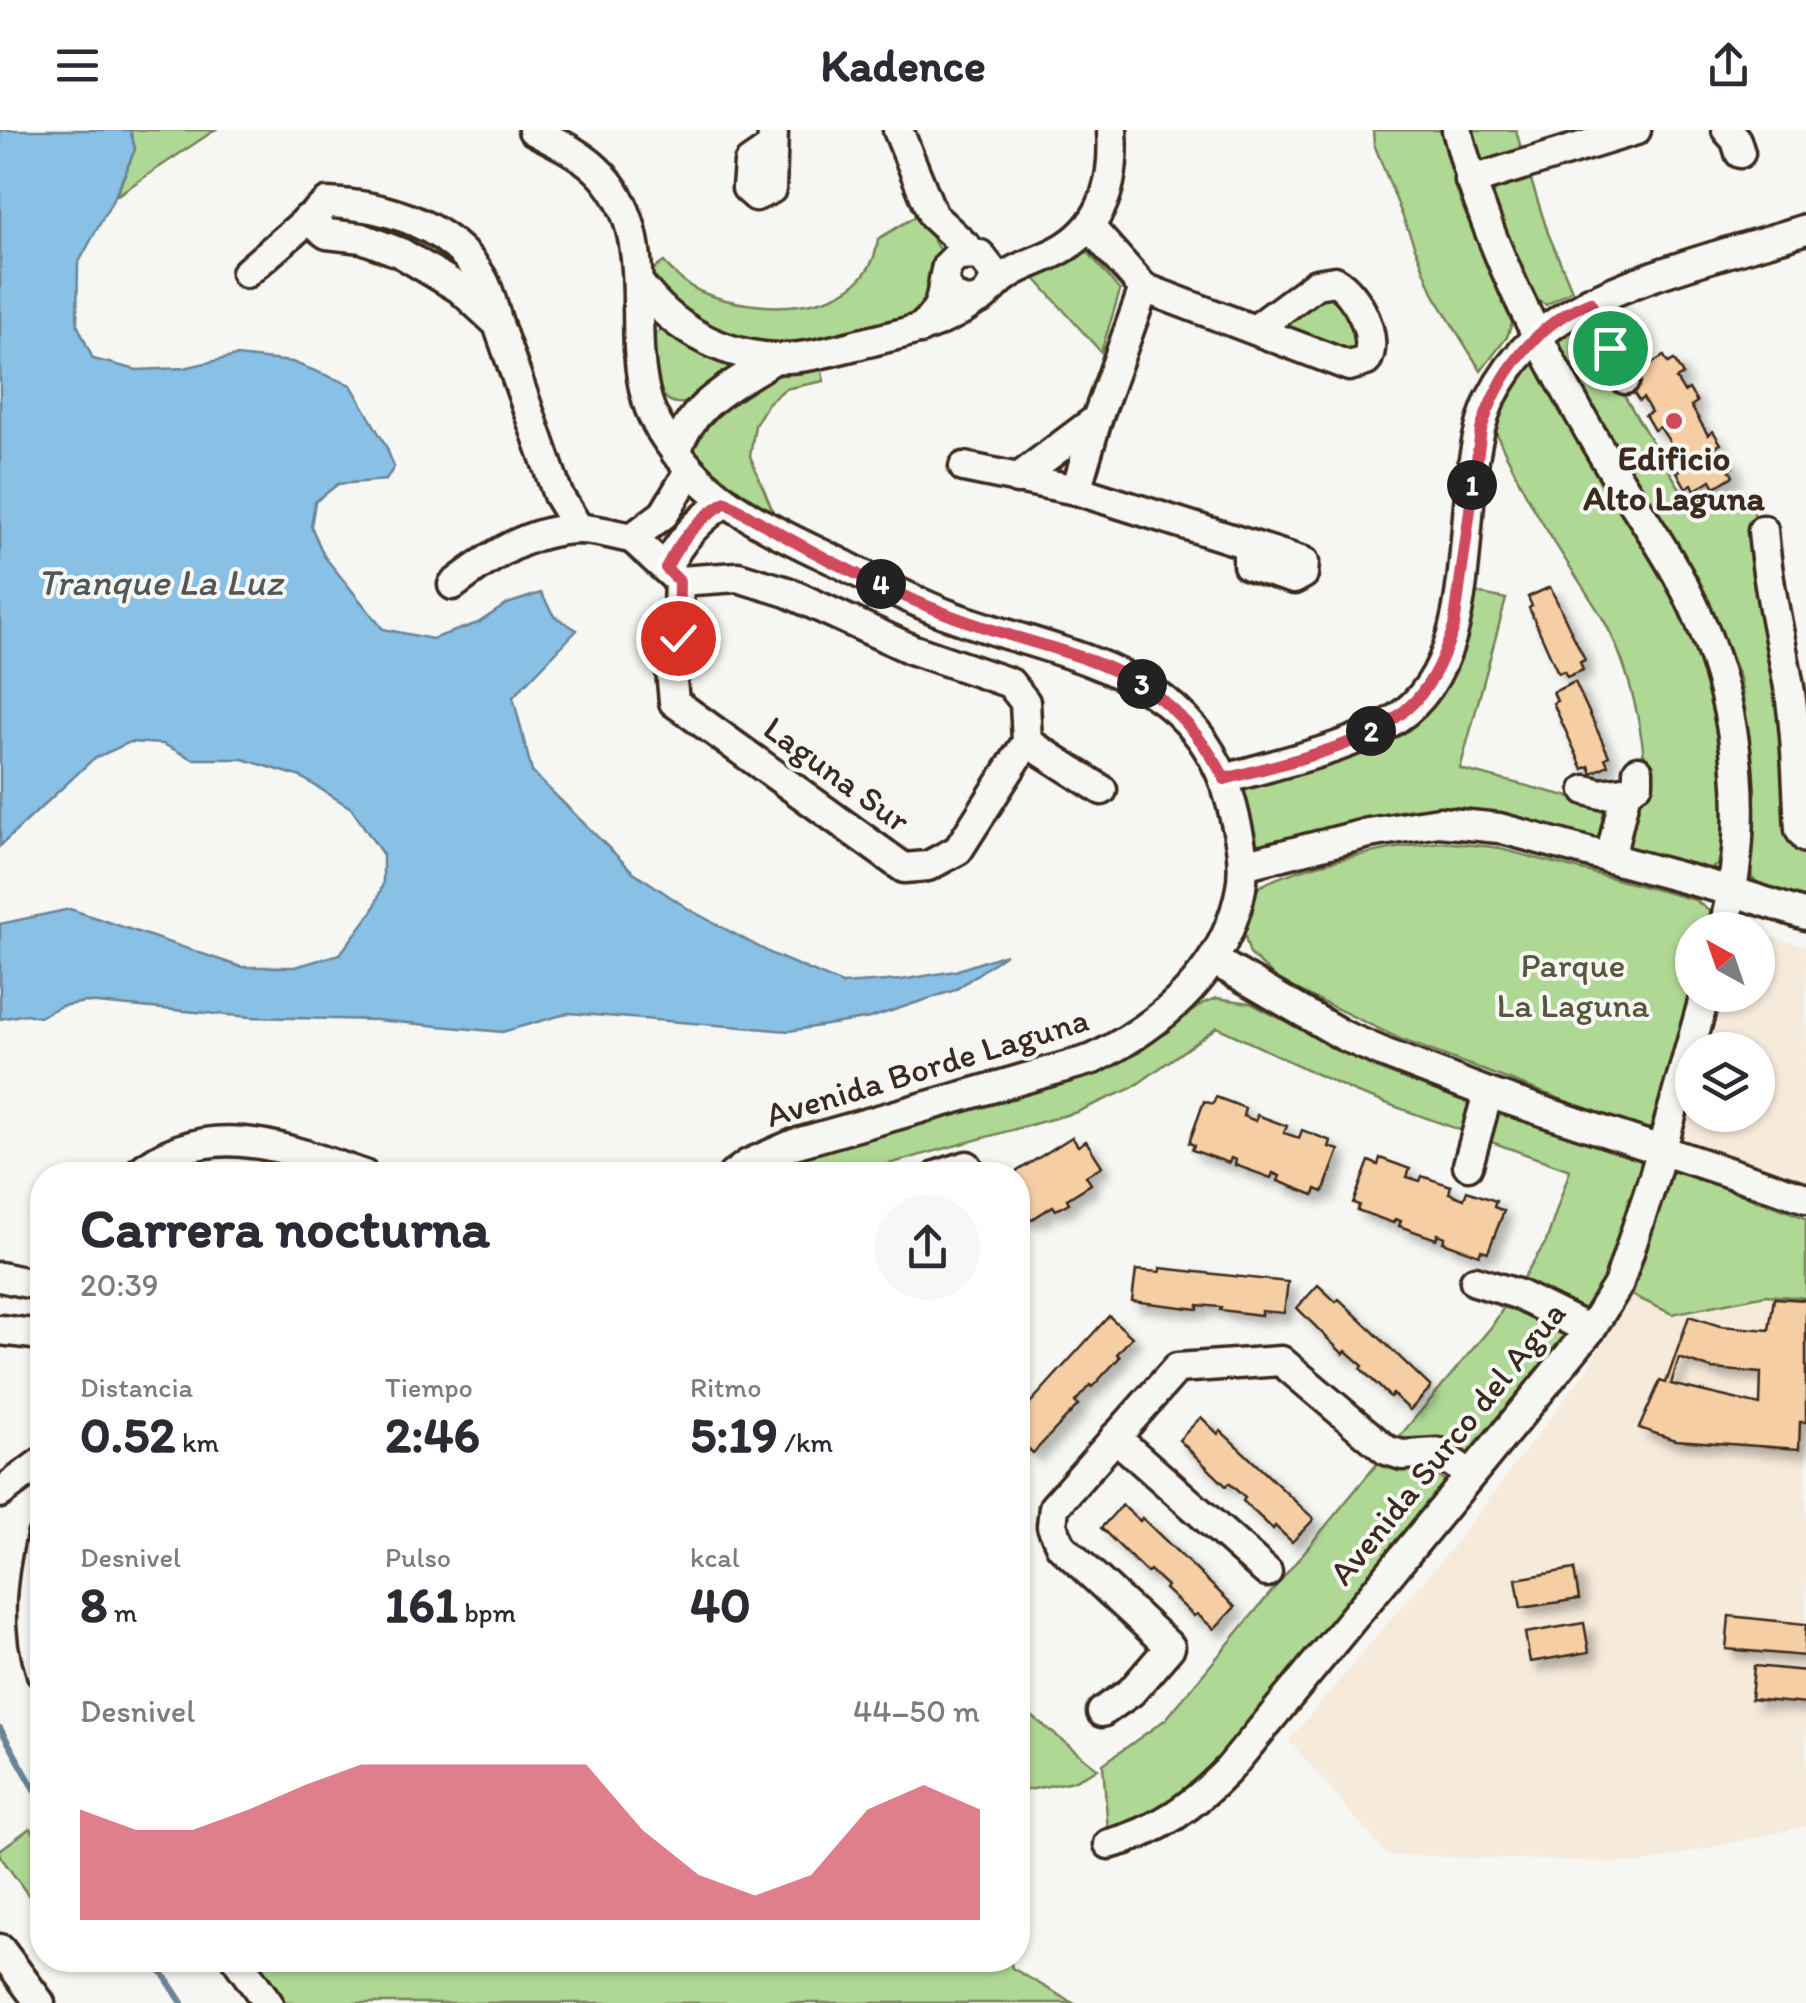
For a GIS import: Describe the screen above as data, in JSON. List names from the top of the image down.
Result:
{
  "streets": {
    "street": ["Laguna Sur", "Avenida Borde Laguna", "Avenida Surco del Agua"]
  },
  "water": ["Tranque La Luz"],
  "parks": ["Parque La Laguna"],
  "places": ["Edificio Alto Laguna"],
  "north": "top left",
  "page": {
    "header": "Kadence",
    "pins": [
      "1",
      "4",
      "3",
      "2"
    ],
    "heading": ["Carrera nocturna", "20:39"],
    "stats": [
      ["Distancia", "0.52 km"],
      ["Tiempo", "2:46"],
      ["Ritmo", "5:19 /km"],
      ["Desnivel", "8 m"],
      ["Pulso", "161 bpm"],
      ["kcal", "40"]
    ],
    "chart": ["Desnivel", "44–50 m"]
  }
}
